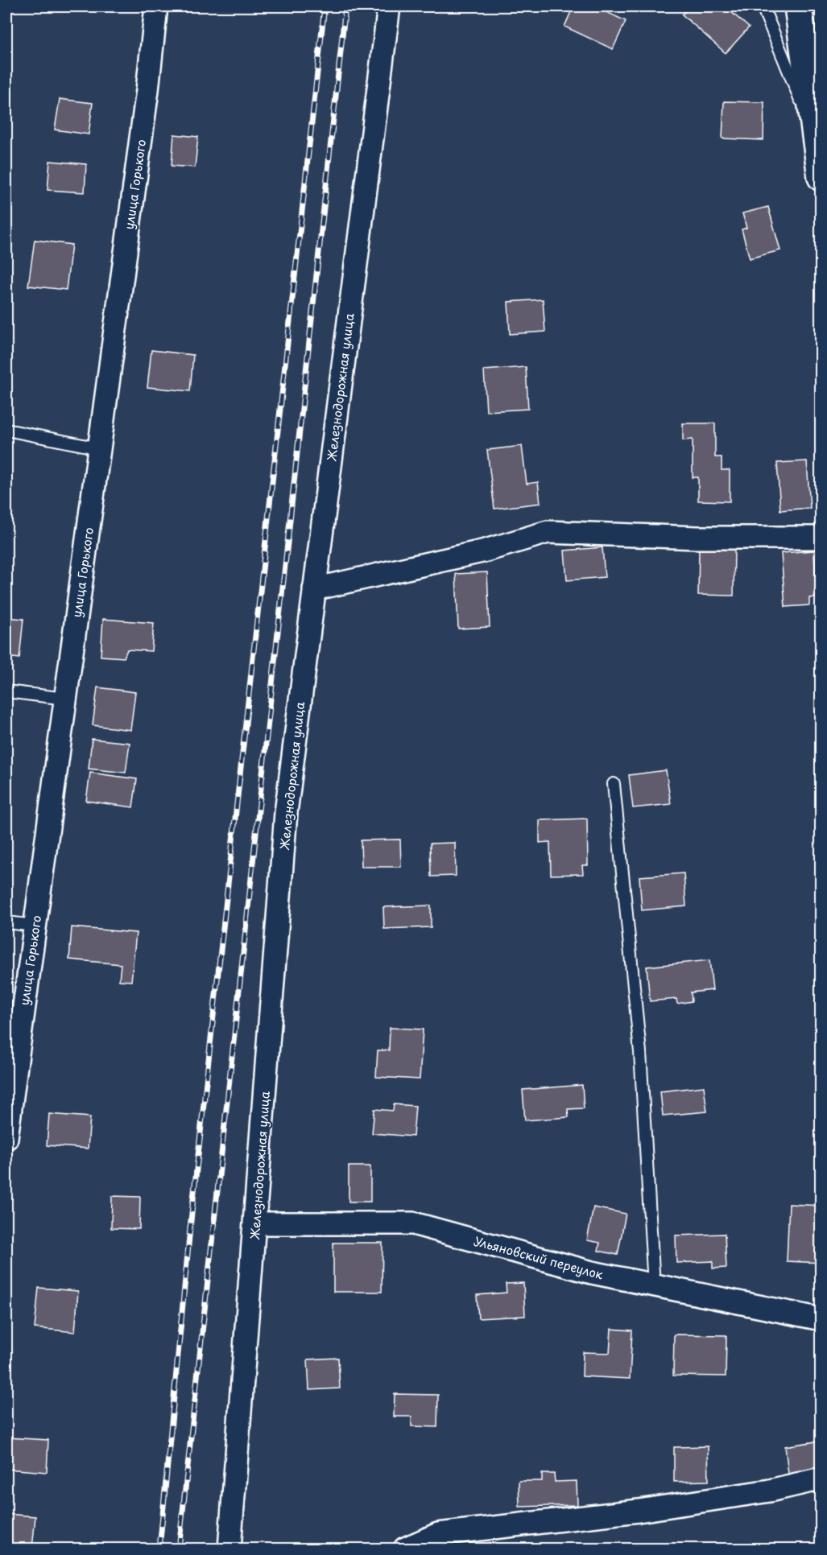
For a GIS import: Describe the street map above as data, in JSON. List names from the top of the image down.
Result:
{
  "streets": {
    "street": ["улица Горького", "Железнодорожная улица", "Ульяновский переулок"]
  },
  "crossings": [
    ["Железнодорожная улица", "Ульяновский переулок"]
  ]
}
